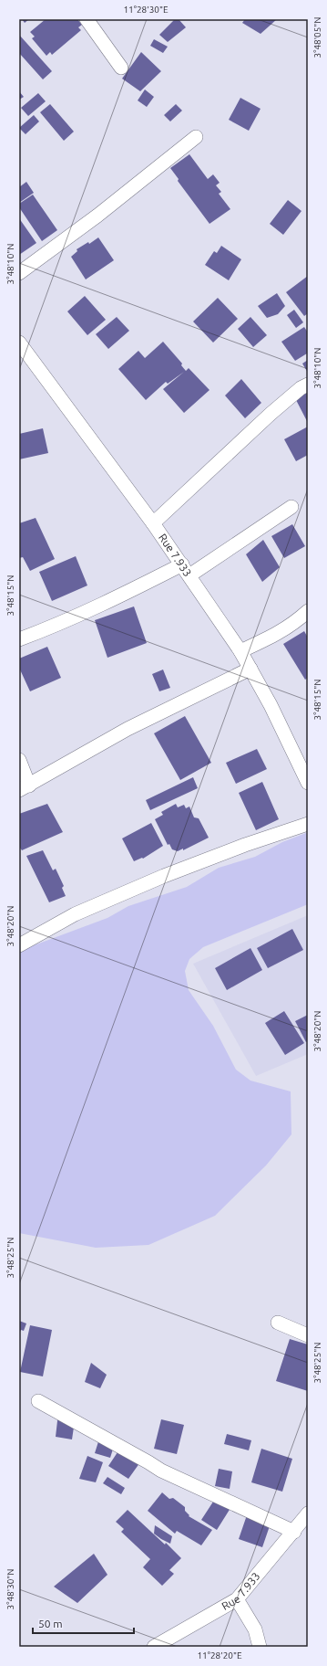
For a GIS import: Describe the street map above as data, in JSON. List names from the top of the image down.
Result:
{
  "streets": {
    "street": ["Rue 7.933"]
  },
  "scale_bar": "50 m",
  "coordinates": [
    "11°28'30\"E",
    "3°48'05\"N",
    "3°48'10\"N",
    "3°48'15\"N",
    "3°48'20\"N",
    "3°48'25\"N",
    "3°48'30\"N",
    "11°28'20\"E"
  ]
}
